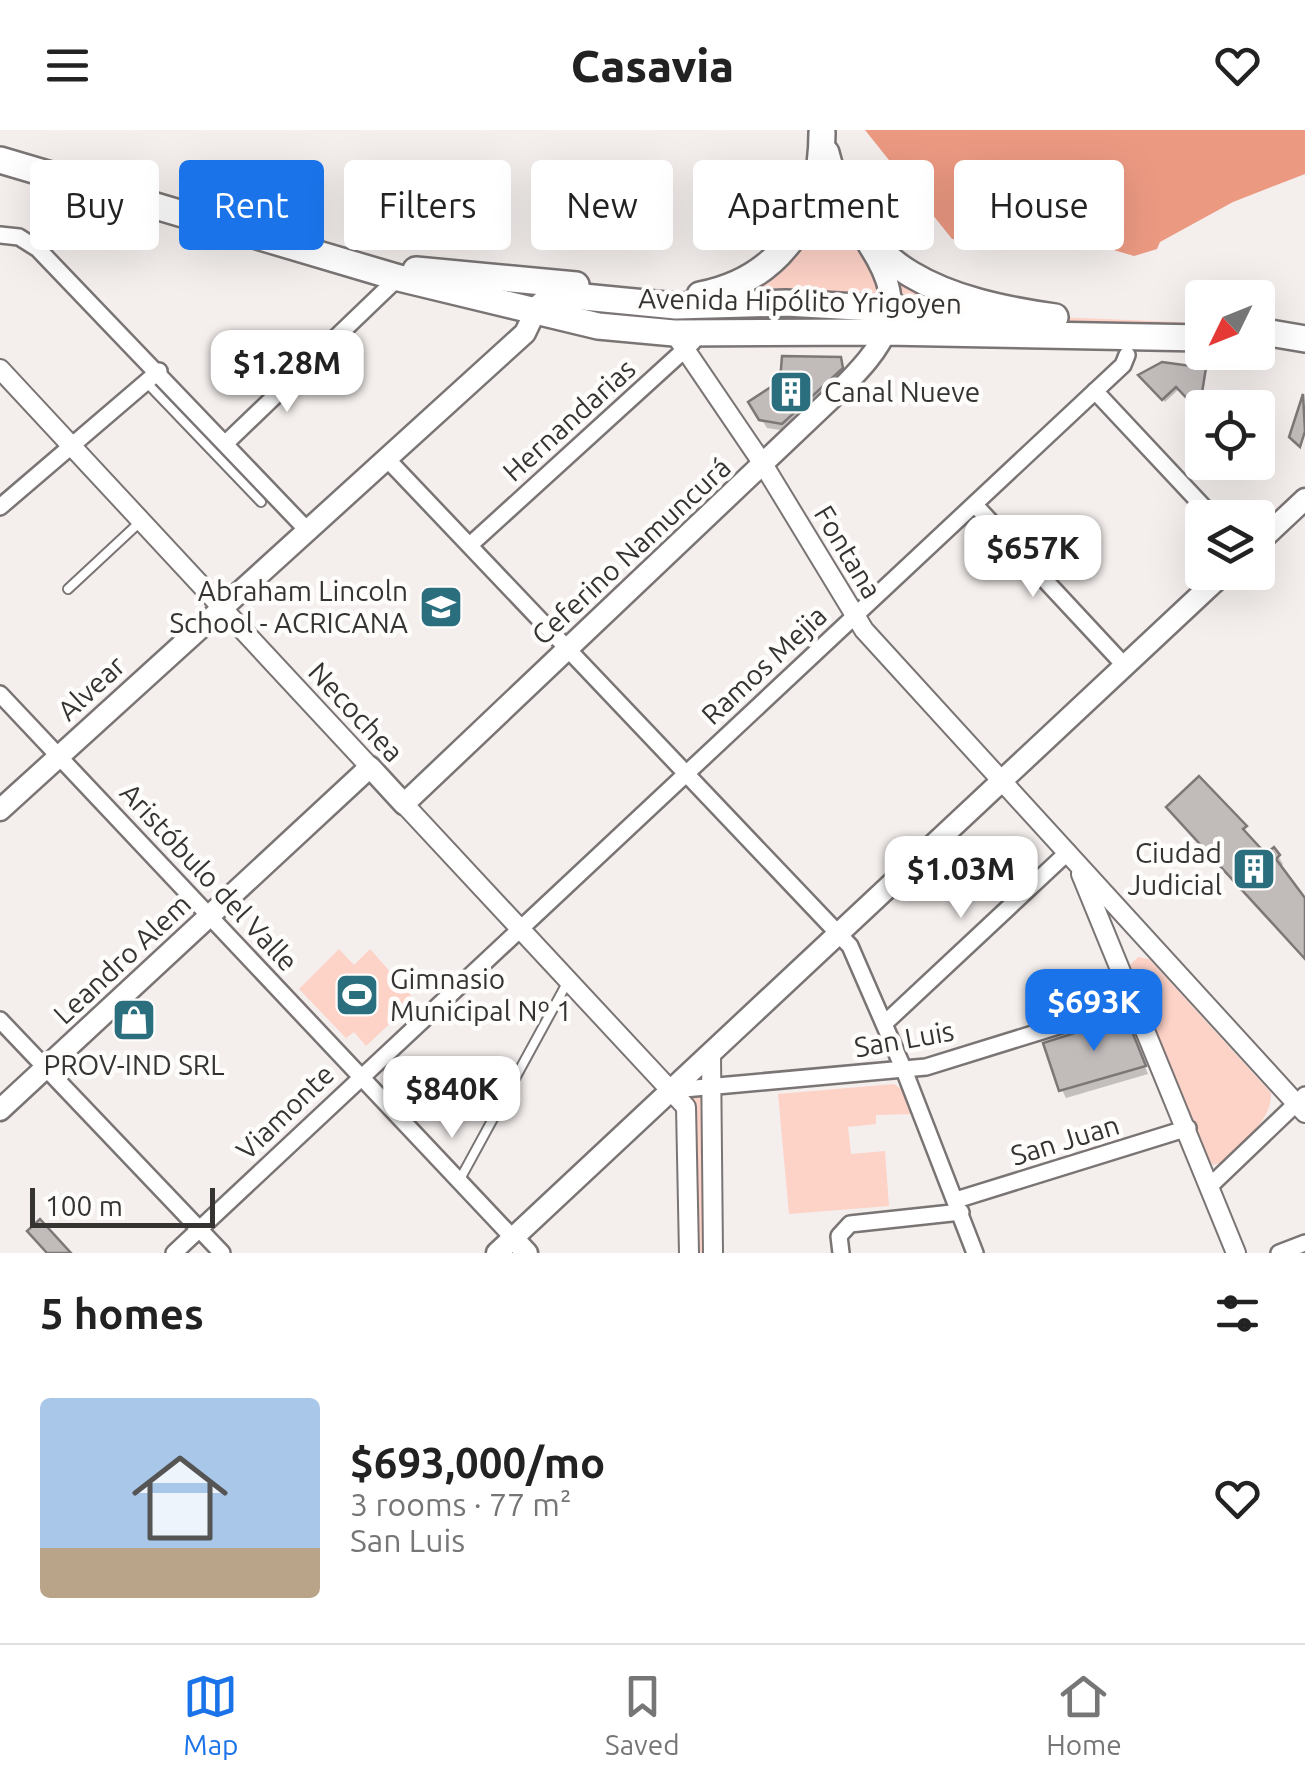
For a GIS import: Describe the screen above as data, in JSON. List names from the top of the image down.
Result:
{
  "streets": {
    "highway": ["Avenida Hipólito Yrigoyen"],
    "main road": [
      "Ceferino Namuncurá",
      "Alvear",
      "Necochea",
      "Leandro Alem"
    ],
    "street": [
      "Hernandarias",
      "Fontana",
      "Ramos Mejia",
      "Aristóbulo del Valle",
      "San Luis",
      "Viamonte",
      "San Juan"
    ]
  },
  "crossings": [
    ["Avenida Hipólito Yrigoyen", "Hernandarias"],
    ["Avenida Hipólito Yrigoyen", "Ceferino Namuncurá"],
    ["Avenida Hipólito Yrigoyen", "Fontana"],
    ["Avenida Hipólito Yrigoyen", "Ramos Mejia"],
    ["Avenida Hipólito Yrigoyen", "Alvear"],
    ["Hernandarias", "Fontana"],
    ["Ceferino Namuncurá", "Fontana"],
    ["Ceferino Namuncurá", "Necochea"],
    ["Fontana", "Ramos Mejia"],
    ["Ramos Mejia", "Necochea"],
    ["Ramos Mejia", "Viamonte"],
    ["Alvear", "Necochea"],
    ["Alvear", "Aristóbulo del Valle"],
    ["Necochea", "Leandro Alem"],
    ["Necochea", "San Luis"],
    ["Necochea", "Viamonte"],
    ["Aristóbulo del Valle", "Leandro Alem"],
    ["Aristóbulo del Valle", "Viamonte"]
  ],
  "places": {
    "building": ["Canal Nueve", "Ciudad Judicial"],
    "school or university": ["Abraham Lincoln School - ACRICANA"],
    "sports": ["Gimnasio Municipal Nº 1"],
    "shop": ["PROV-IND SRL"]
  },
  "scale_bar": "100 m",
  "north": "bottom left",
  "page": {
    "header": "Casavia",
    "chip": [
      "Buy",
      "Rent",
      "Filters",
      "New",
      "Apartment",
      "House"
    ],
    "price": [
      "$1.28M",
      "$657K",
      "$1.03M",
      "$693K",
      "$840K"
    ],
    "scale": "100 m",
    "heading": "5 homes",
    "list": [
      {
        "name": "$693,000/mo",
        "note": "3 rooms · 77 m² · San Luis"
      }
    ],
    "tabs": ["Map", "Saved", "Home"]
  }
}
